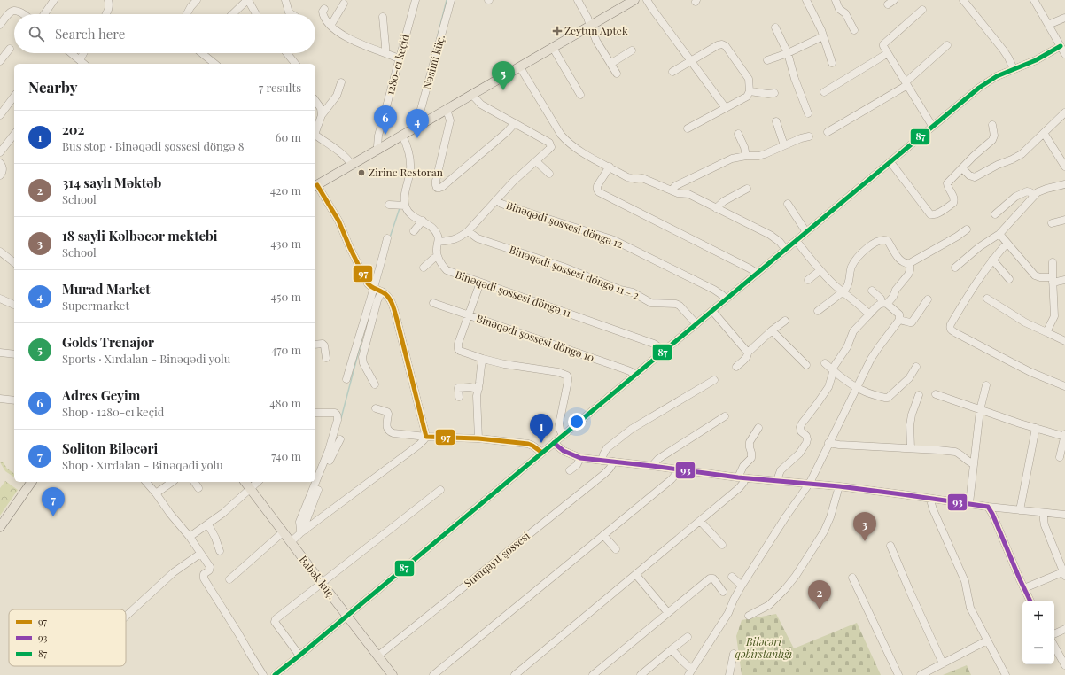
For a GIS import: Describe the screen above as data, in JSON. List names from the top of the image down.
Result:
{
  "streets": {
    "main road": ["Babək küç."],
    "street": [
      "Nəsimi küç.",
      "1280-cı keçid",
      "Binəqədi şossesi döngə 12",
      "Binəqədi şossesi döngə 11 - 2",
      "Binəqədi şossesi döngə 11",
      "Binəqədi şossesi döngə 10",
      "Sumqayıt şossesi"
    ]
  },
  "crossings": [
    ["Sumqayıt şossesi", "Babək küç."]
  ],
  "parks": ["Biləcəri qəbirstanlığı"],
  "places": {
    "health": ["Zeytun Aptek"],
    "other": ["Zirinc Restoran"]
  },
  "lines": ["transit line 87", "transit line 97", "transit line 93"],
  "legend": ["97", "93", "87"],
  "page": {
    "search": "Search here",
    "pins": [
      "5",
      "6",
      "4",
      "1",
      "7",
      "3",
      "2"
    ],
    "heading": ["Nearby", "7 results"],
    "list": [
      {
        "mark": "1",
        "name": "202",
        "note": "Bus stop · Binəqədi şossesi döngə 8",
        "value": "60 m"
      },
      {
        "mark": "2",
        "name": "314 saylı Məktəb",
        "note": "School",
        "value": "420 m"
      },
      {
        "mark": "3",
        "name": "18 sayli Kəlbəcər mektebi",
        "note": "School",
        "value": "430 m"
      },
      {
        "mark": "4",
        "name": "Murad Market",
        "note": "Supermarket",
        "value": "450 m"
      },
      {
        "mark": "5",
        "name": "Golds Trenajor",
        "note": "Sports · Xırdalan - Binəqədi yolu",
        "value": "470 m"
      },
      {
        "mark": "6",
        "name": "Adres Geyim",
        "note": "Shop · 1280-cı keçid",
        "value": "480 m"
      },
      {
        "mark": "7",
        "name": "Soliton Biləcəri",
        "note": "Shop · Xırdalan - Binəqədi yolu",
        "value": "740 m"
      }
    ],
    "map_buttons": ["+", "−"]
  }
}
